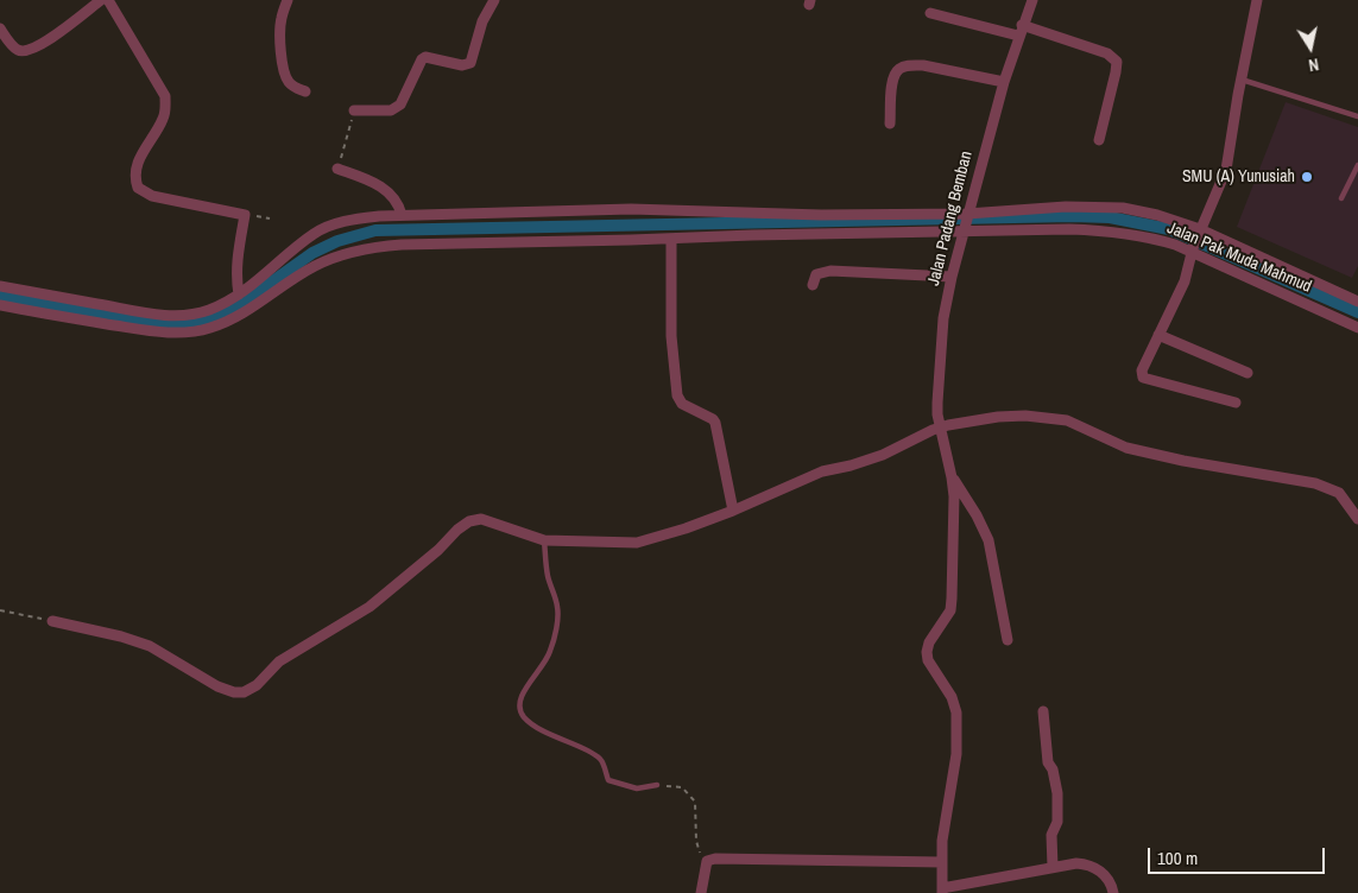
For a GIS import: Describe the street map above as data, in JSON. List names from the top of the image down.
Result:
{
  "streets": {
    "street": ["Jalan Padang Bemban", "Jalan Pak Muda Mahmud"]
  },
  "crossings": [
    ["Jalan Padang Bemban", "Jalan Pak Muda Mahmud"]
  ],
  "places": ["SMU (A) Yunusiah"],
  "scale_bar": "100 m",
  "north": "bottom"
}
